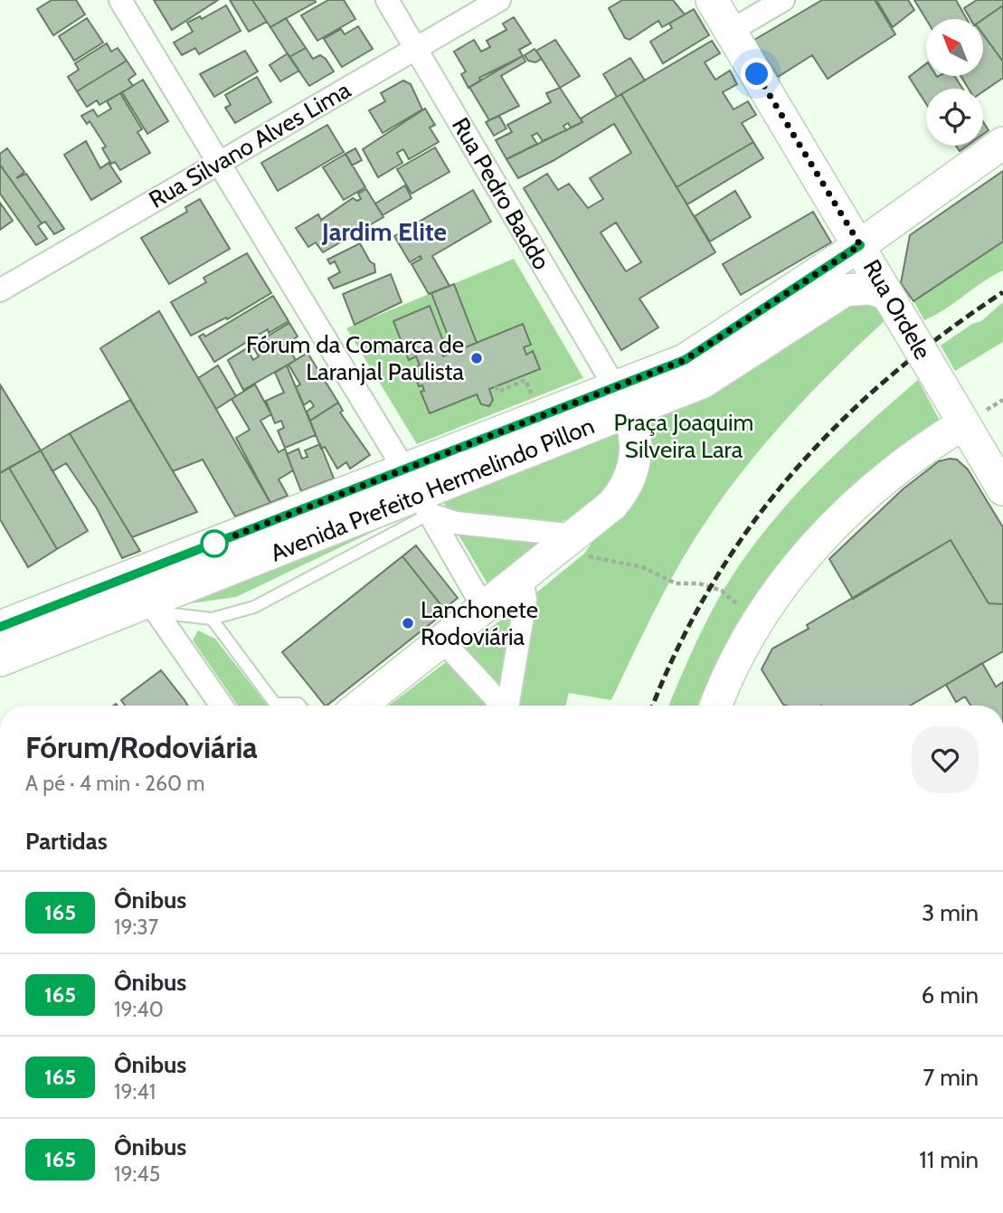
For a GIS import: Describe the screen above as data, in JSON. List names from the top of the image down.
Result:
{
  "streets": {
    "main road": ["Rua Ordele", "Avenida Prefeito Hermelindo Pillon"],
    "street": ["Rua Silvano Alves Lima", "Rua Pedro Baddo"]
  },
  "crossings": [
    ["Rua Silvano Alves Lima", "Rua Pedro Baddo"],
    ["Rua Pedro Baddo", "Avenida Prefeito Hermelindo Pillon"],
    ["Rua Ordele", "Avenida Prefeito Hermelindo Pillon"]
  ],
  "districts": ["Jardim Elite"],
  "parks": ["Praça Joaquim Silveira Lara"],
  "places": ["Fórum da Comarca de Laranjal Paulista", "Lanchonete Rodoviária"],
  "lines": ["bus line 165"],
  "north": "top left",
  "page": {
    "heading": [
      ["Fórum/Rodoviária", "A pé · 4 min · 260 m"],
      "Partidas"
    ],
    "list": [
      {
        "mark": "165",
        "name": "Ônibus",
        "note": "19:37",
        "value": "3 min"
      },
      {
        "mark": "165",
        "name": "Ônibus",
        "note": "19:40",
        "value": "6 min"
      },
      {
        "mark": "165",
        "name": "Ônibus",
        "note": "19:41",
        "value": "7 min"
      },
      {
        "mark": "165",
        "name": "Ônibus",
        "note": "19:45",
        "value": "11 min"
      }
    ]
  }
}
